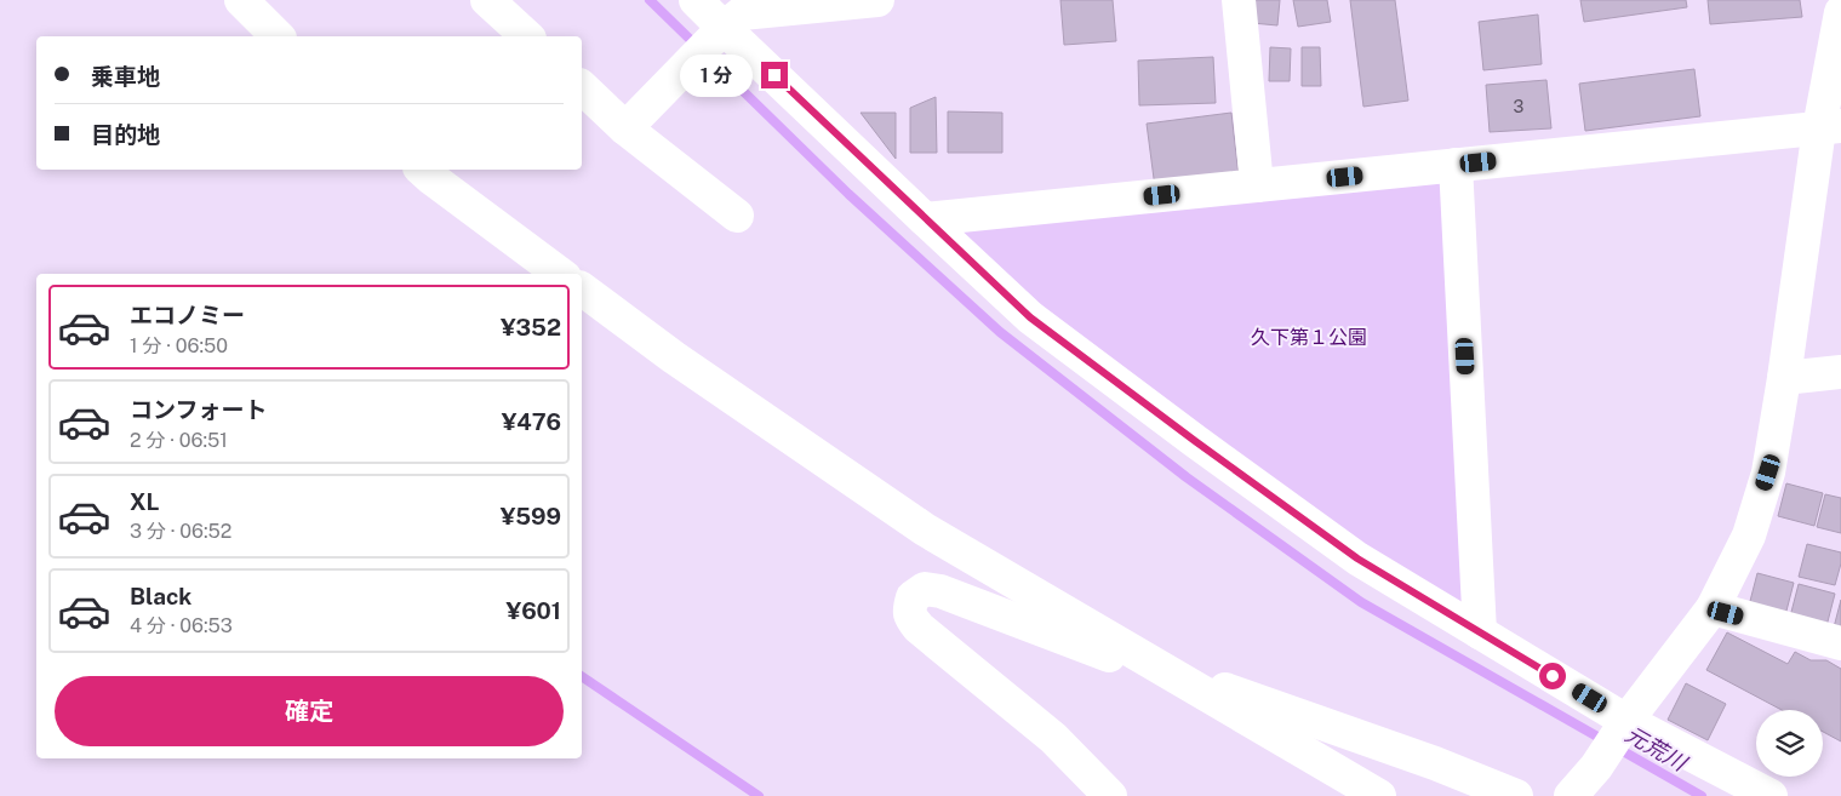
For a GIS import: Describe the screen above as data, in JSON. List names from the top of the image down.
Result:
{
  "water": ["元荒川"],
  "parks": ["久下第１公園"],
  "house_numbers": ["3"],
  "page": {
    "banner": ["乗車地", "目的地"],
    "bubble": "1 分",
    "list": [
      {
        "name": "エコノミー",
        "note": "1 分 · 06:50",
        "value": "¥352"
      },
      {
        "name": "コンフォート",
        "note": "2 分 · 06:51",
        "value": "¥476"
      },
      {
        "name": "XL",
        "note": "3 分 · 06:52",
        "value": "¥599"
      },
      {
        "name": "Black",
        "note": "4 分 · 06:53",
        "value": "¥601"
      }
    ],
    "buttons": "確定"
  }
}
